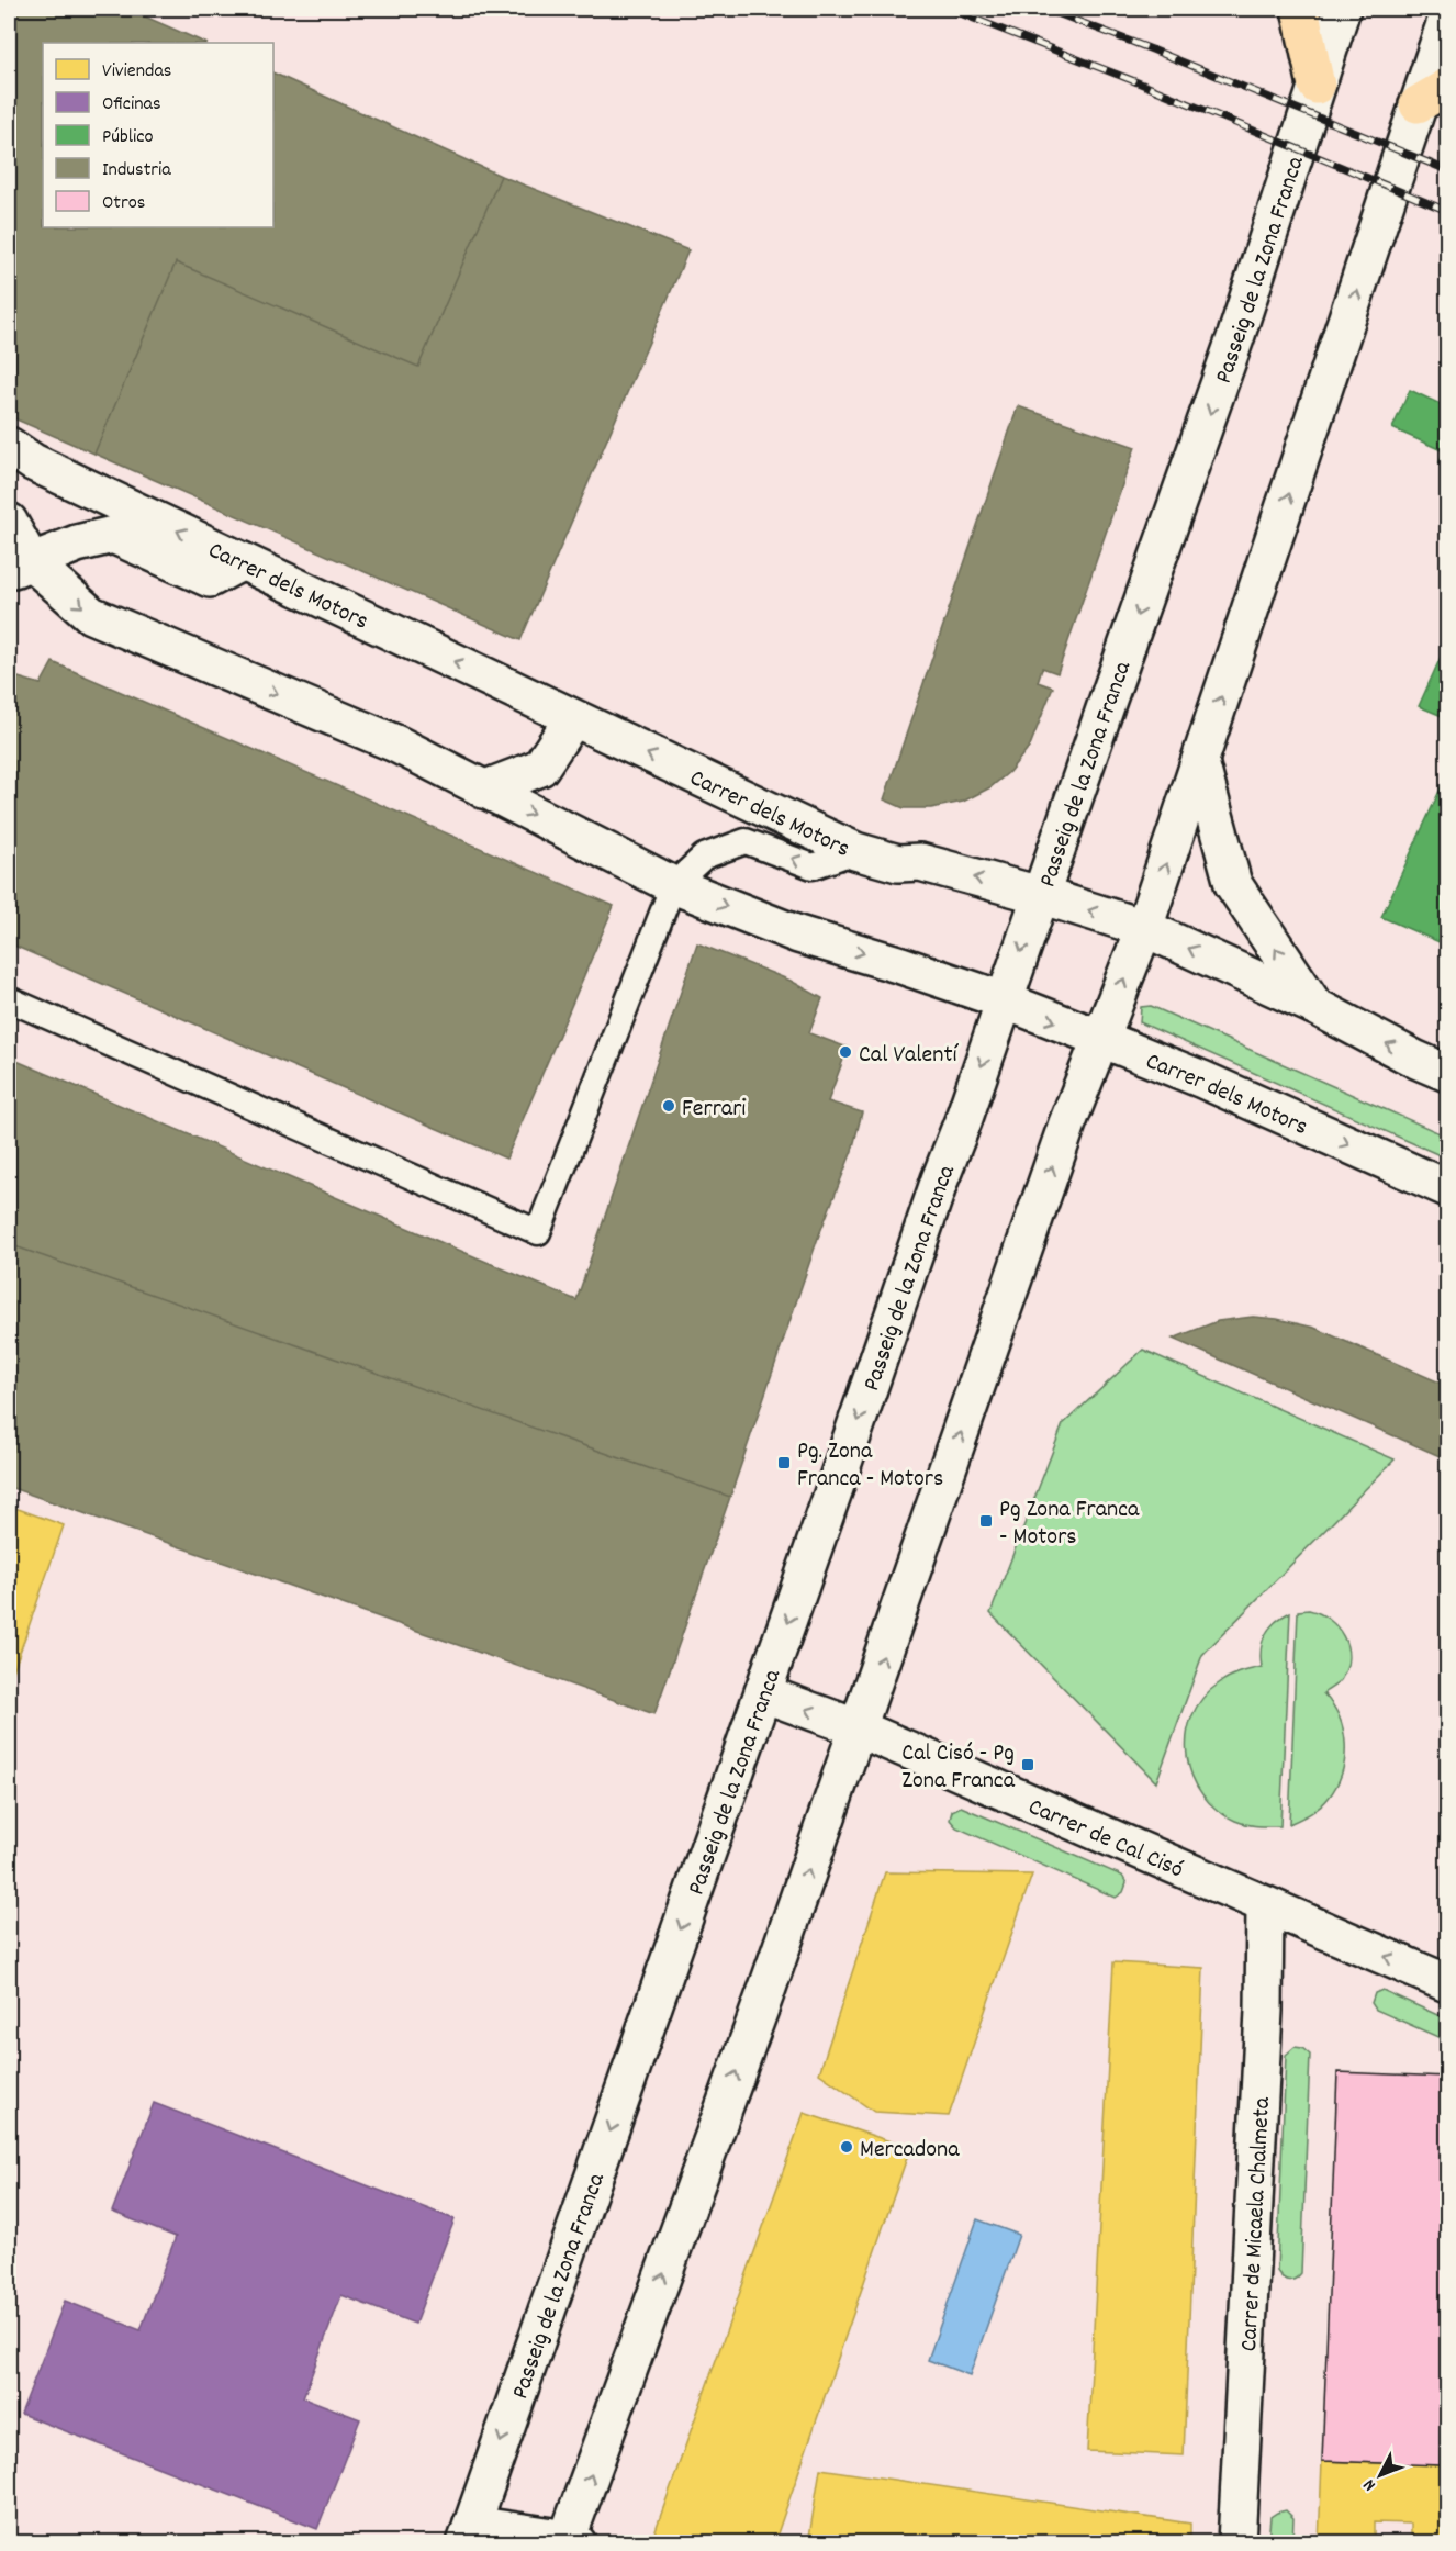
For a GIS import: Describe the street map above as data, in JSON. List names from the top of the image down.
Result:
{
  "streets": {
    "main road": [
      "Passeig de la Zona Franca",
      "Carrer dels Motors",
      "Carrer de Cal Cisó",
      "Carrer de Micaela Chalmeta"
    ]
  },
  "crossings": [
    ["Passeig de la Zona Franca", "Carrer dels Motors"],
    ["Passeig de la Zona Franca", "Carrer de Cal Cisó"],
    ["Carrer de Cal Cisó", "Carrer de Micaela Chalmeta"]
  ],
  "one_way": ["Carrer de Cal Cisó"],
  "places": {
    "other": ["Cal Valentí", "Ferrari", "Mercadona"],
    "transit": ["Pg. Zona Franca - Motors", "Pg Zona Franca - Motors", "Cal Cisó - Pg Zona Franca"]
  },
  "legend": [
    "Viviendas",
    "Oficinas",
    "Público",
    "Industria",
    "Otros"
  ],
  "north": "bottom left"
}
